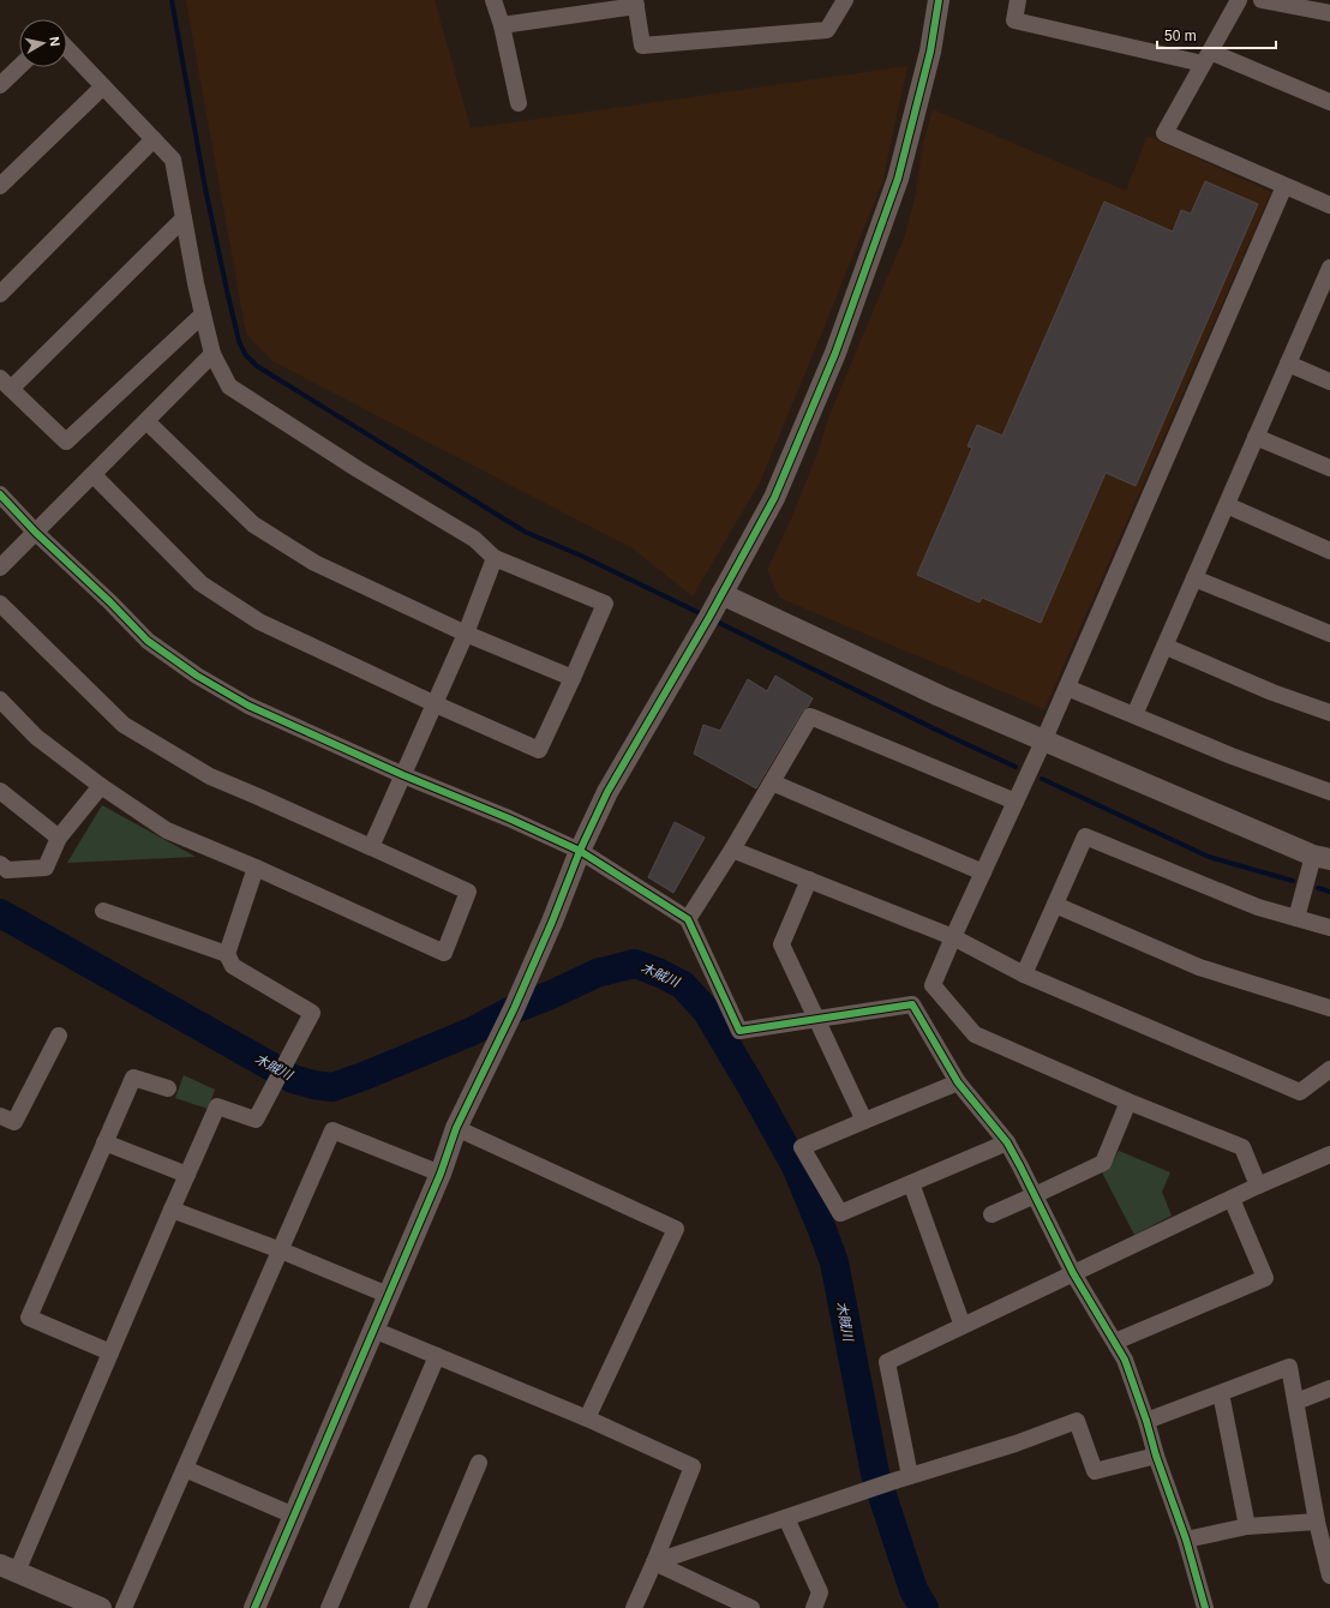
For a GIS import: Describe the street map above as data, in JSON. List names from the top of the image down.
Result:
{
  "water": ["木賊川"],
  "scale_bar": "50 m",
  "north": "right"
}
